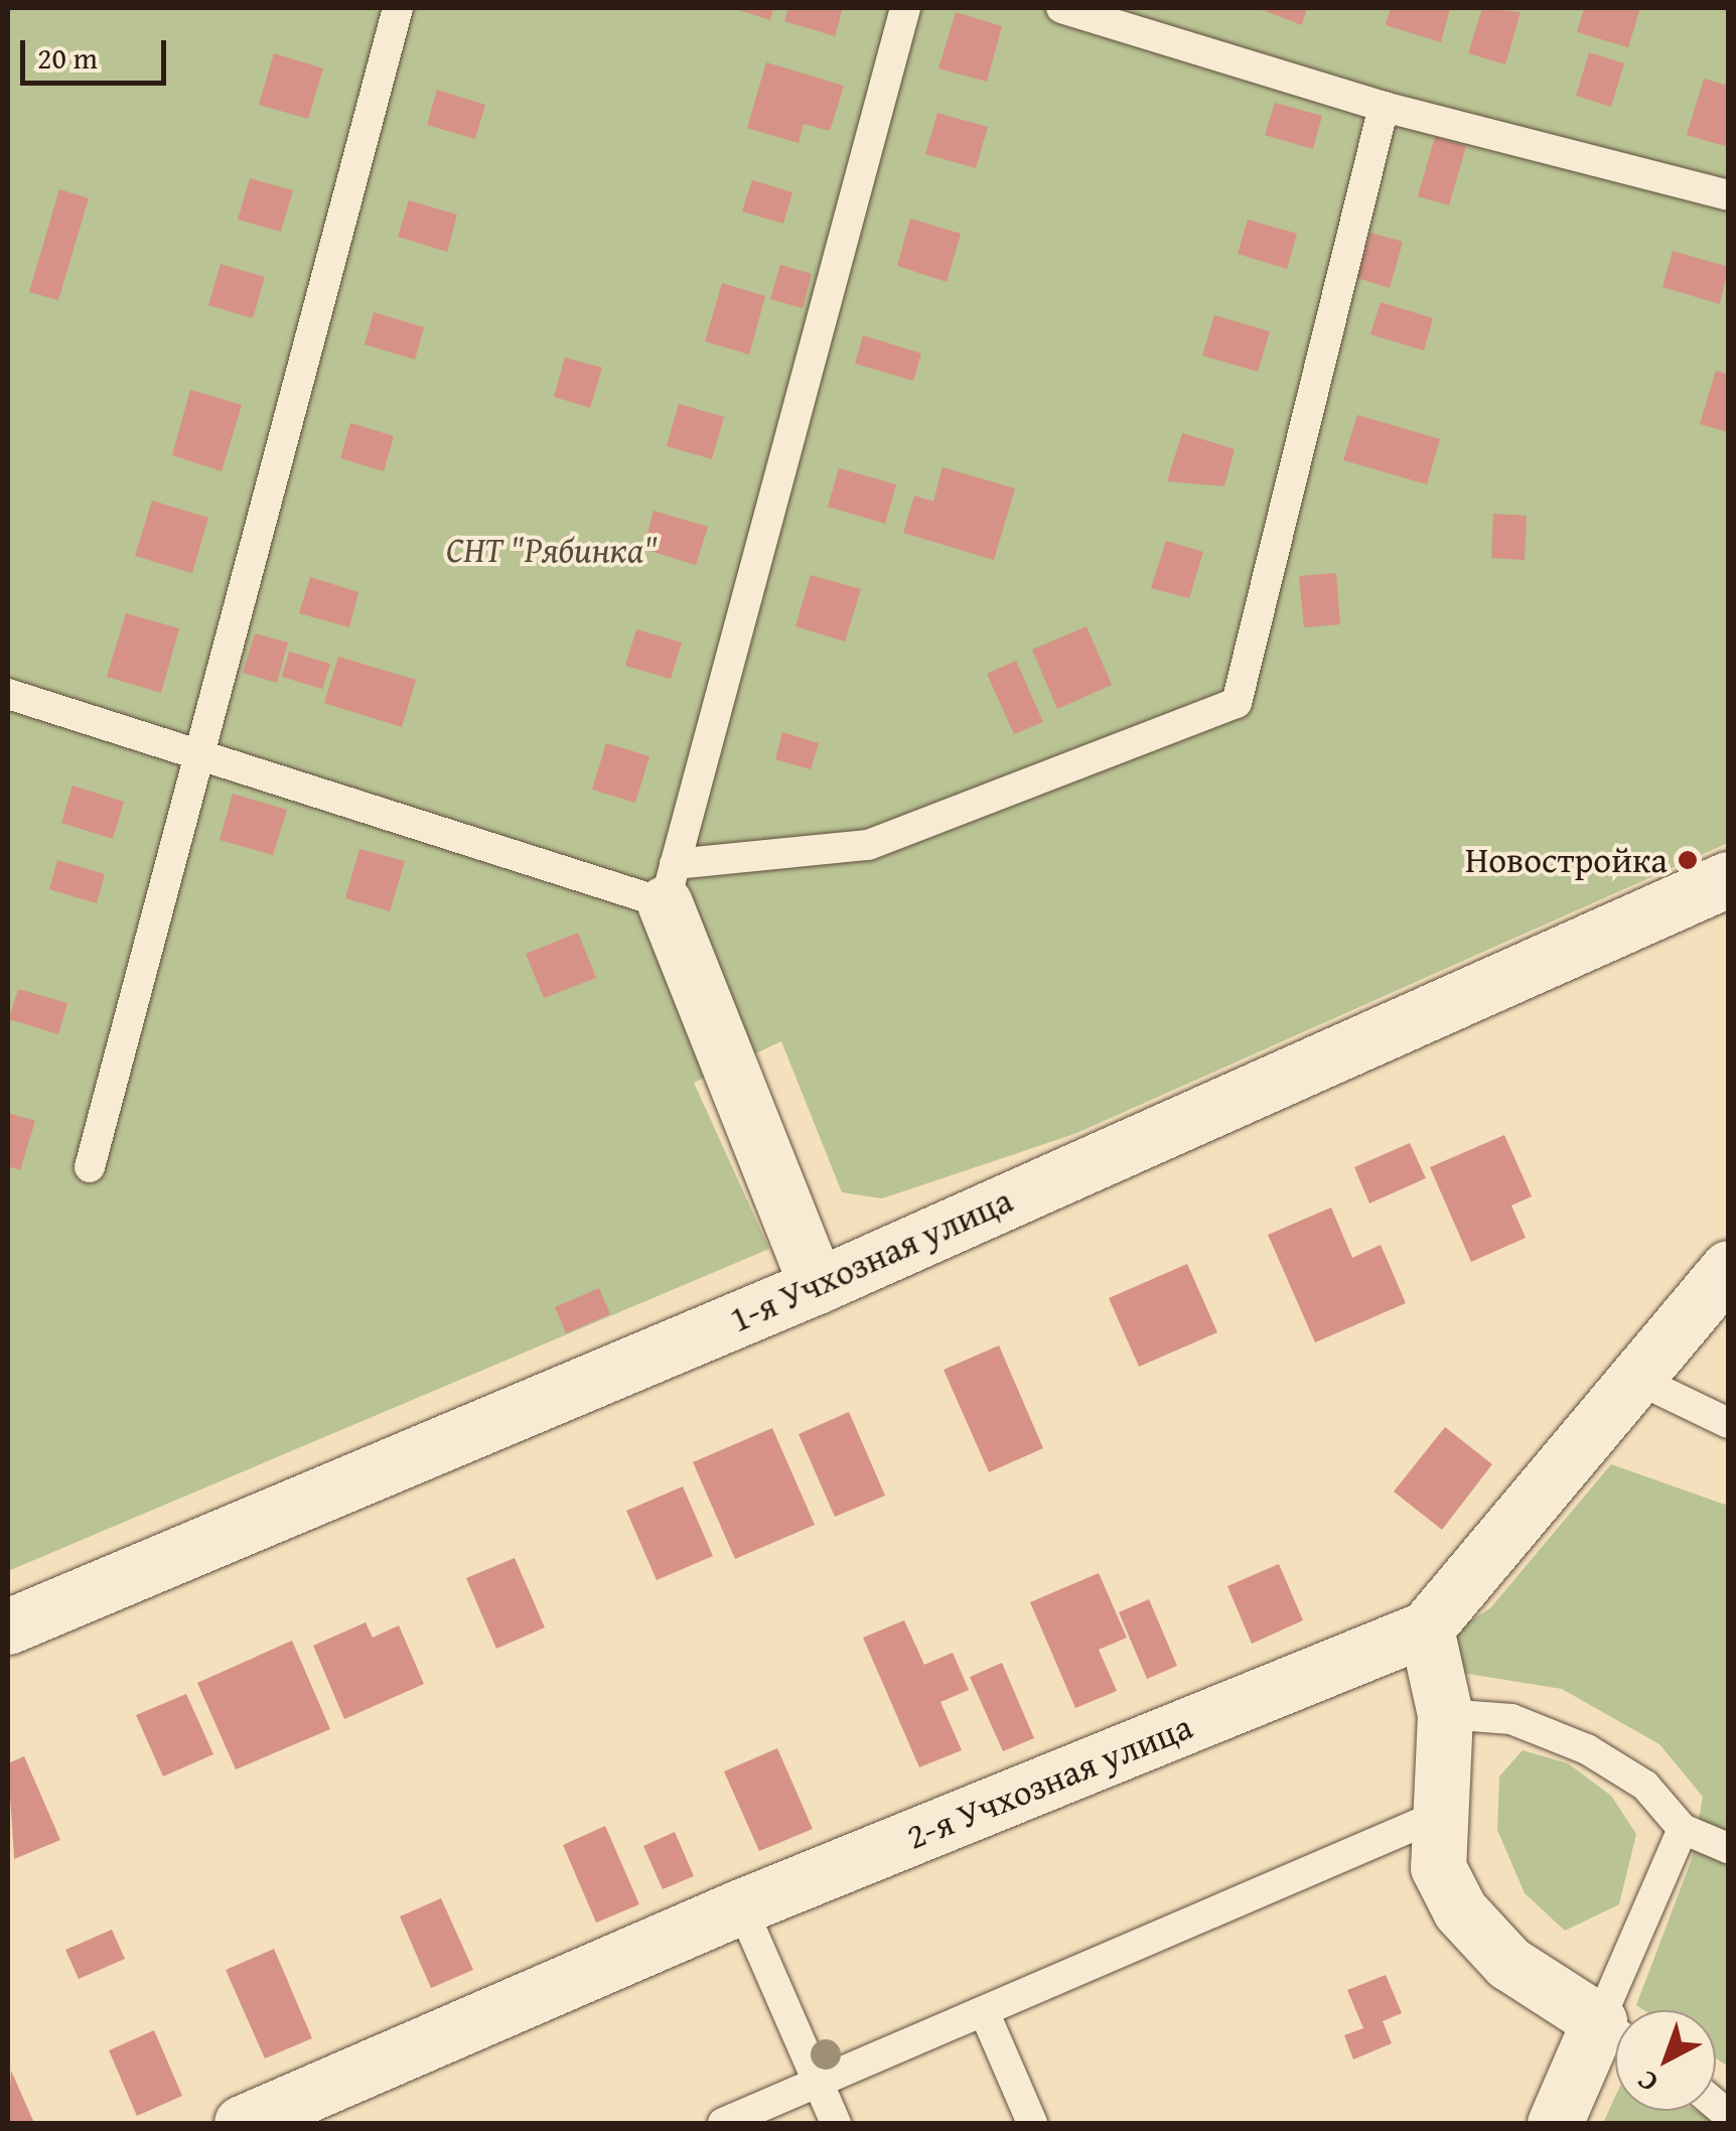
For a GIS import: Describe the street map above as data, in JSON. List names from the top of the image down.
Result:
{
  "streets": {
    "street": ["1-я Учхозная улица", "2-я Учхозная улица"]
  },
  "parks": ["СНТ \"Рябинка\""],
  "places": ["Новостройка"],
  "scale_bar": "20 m",
  "north": "bottom left"
}
